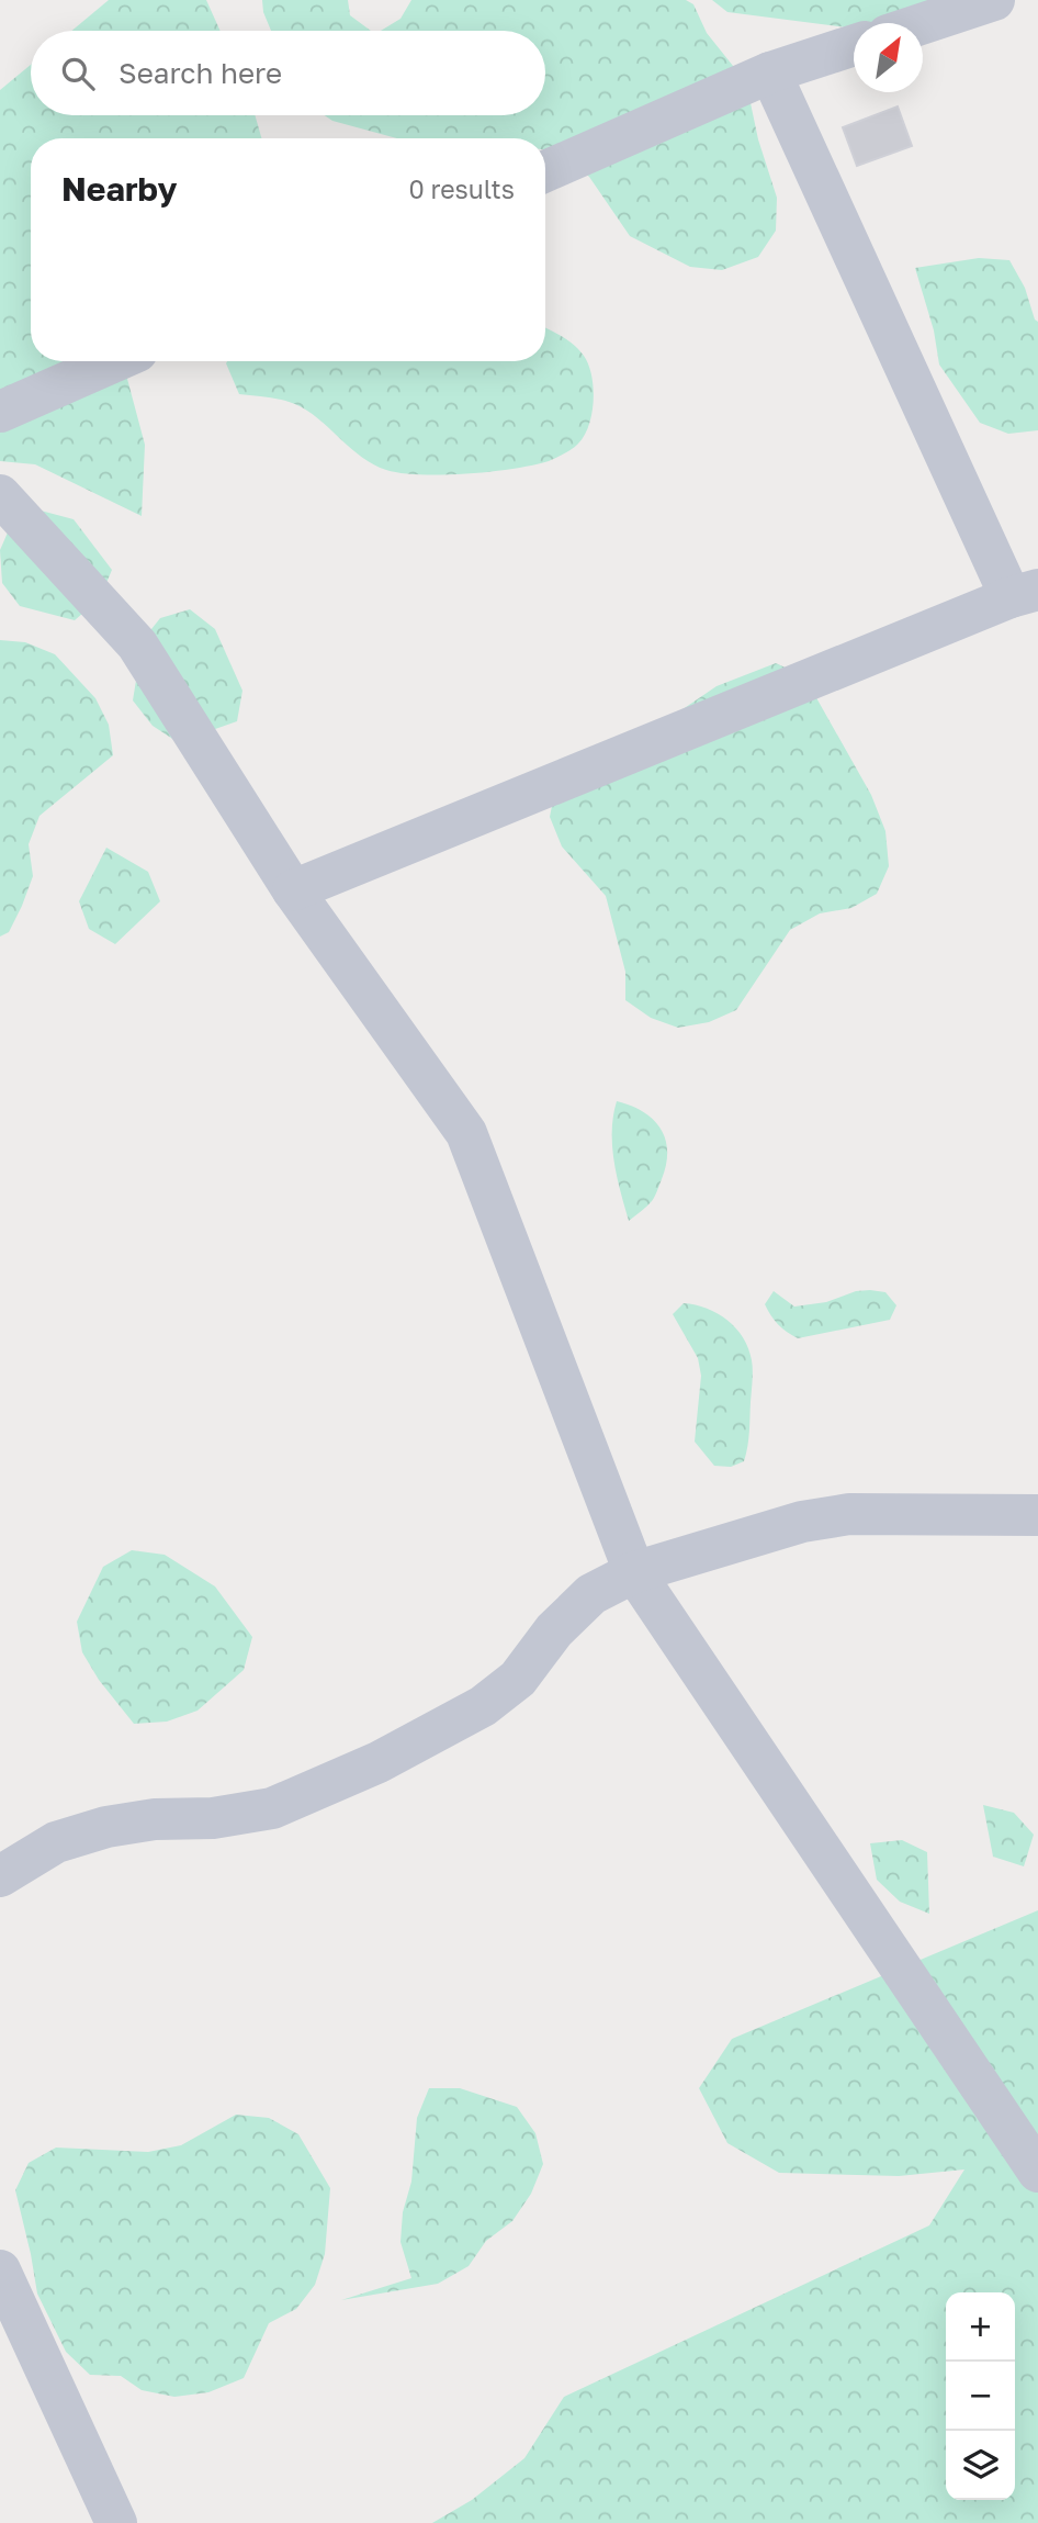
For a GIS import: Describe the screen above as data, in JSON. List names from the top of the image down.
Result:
{
  "north": "top right",
  "page": {
    "search": "Search here",
    "heading": ["Nearby", "0 results"],
    "map_buttons": ["+", "−"]
  }
}
